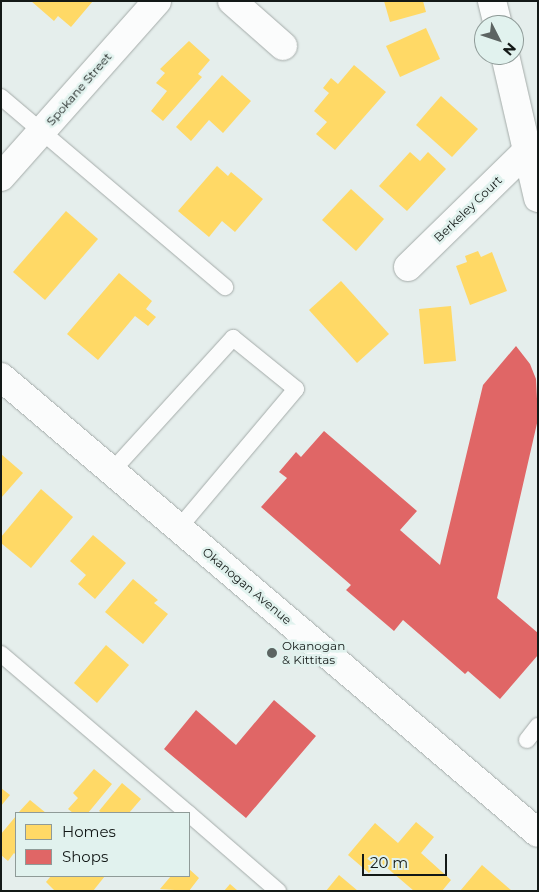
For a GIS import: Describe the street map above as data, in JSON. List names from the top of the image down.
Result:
{
  "streets": {
    "street": ["Spokane Street", "Berkeley Court", "Okanogan Avenue"]
  },
  "places": ["Okanogan & Kittitas"],
  "legend": ["Homes", "Shops"],
  "scale_bar": "20 m",
  "north": "bottom right"
}
